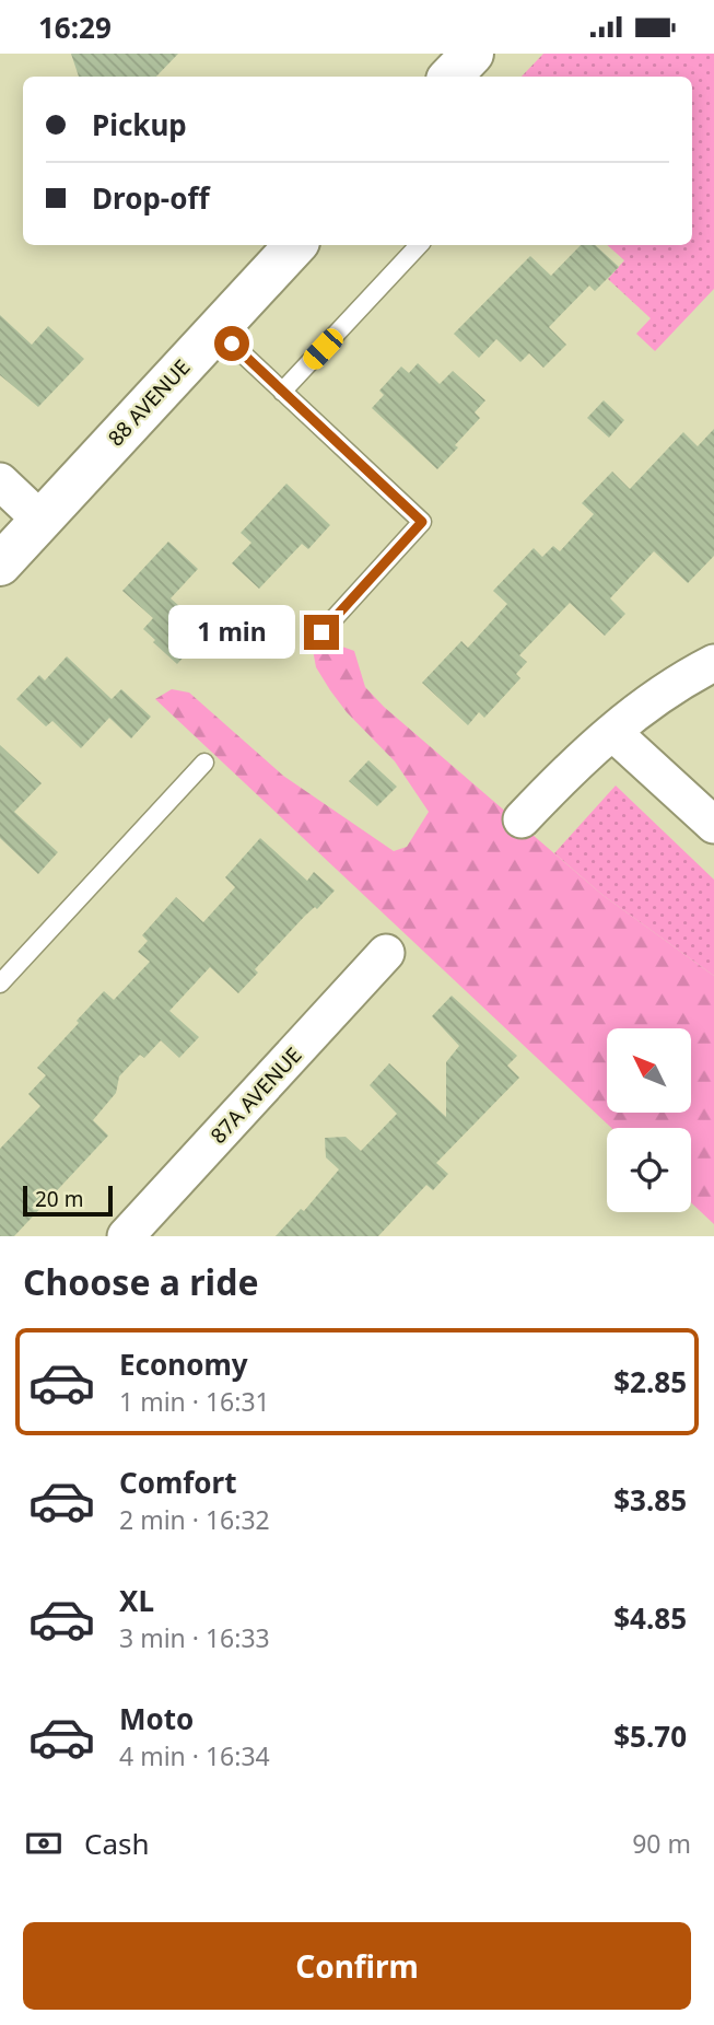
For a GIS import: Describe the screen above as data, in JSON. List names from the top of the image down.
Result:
{
  "streets": {
    "main road": ["88 AVENUE"],
    "street": ["87A AVENUE"]
  },
  "scale_bar": "20 m",
  "north": "top left",
  "page": {
    "status": "16:29",
    "banner": ["Pickup", "Drop-off"],
    "bubble": "1 min",
    "scale": "20 m",
    "heading": "Choose a ride",
    "list": [
      {
        "name": "Economy",
        "note": "1 min · 16:31",
        "value": "$2.85"
      },
      {
        "name": "Comfort",
        "note": "2 min · 16:32",
        "value": "$3.85"
      },
      {
        "name": "XL",
        "note": "3 min · 16:33",
        "value": "$4.85"
      },
      {
        "name": "Moto",
        "note": "4 min · 16:34",
        "value": "$5.70"
      }
    ],
    "pay": ["Cash", "90 m"],
    "buttons": "Confirm"
  }
}
